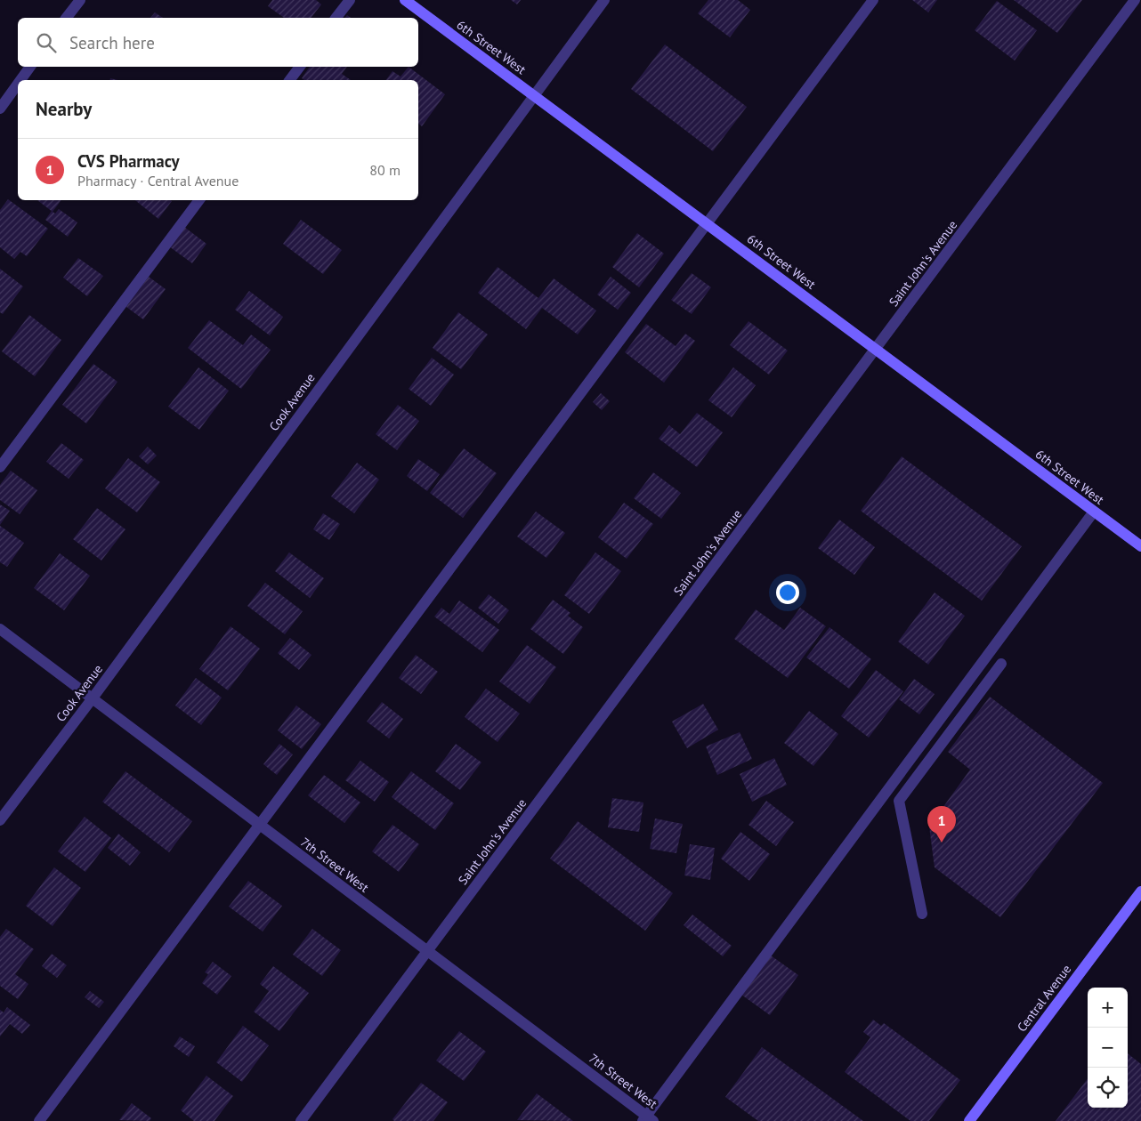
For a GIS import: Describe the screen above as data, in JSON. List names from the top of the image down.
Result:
{
  "streets": {
    "street": [
      "6th Street West",
      "Saint John's Avenue",
      "Cook Avenue",
      "7th Street West",
      "Central Avenue"
    ]
  },
  "crossings": [
    ["6th Street West", "Saint John's Avenue"],
    ["6th Street West", "Cook Avenue"],
    ["Saint John's Avenue", "7th Street West"],
    ["Cook Avenue", "7th Street West"]
  ],
  "page": {
    "search": "Search here",
    "heading": "Nearby",
    "list": [
      {
        "mark": "1",
        "name": "CVS Pharmacy",
        "note": "Pharmacy · Central Avenue",
        "value": "80 m"
      }
    ],
    "pins": "1",
    "map_buttons": ["+", "−"]
  }
}
